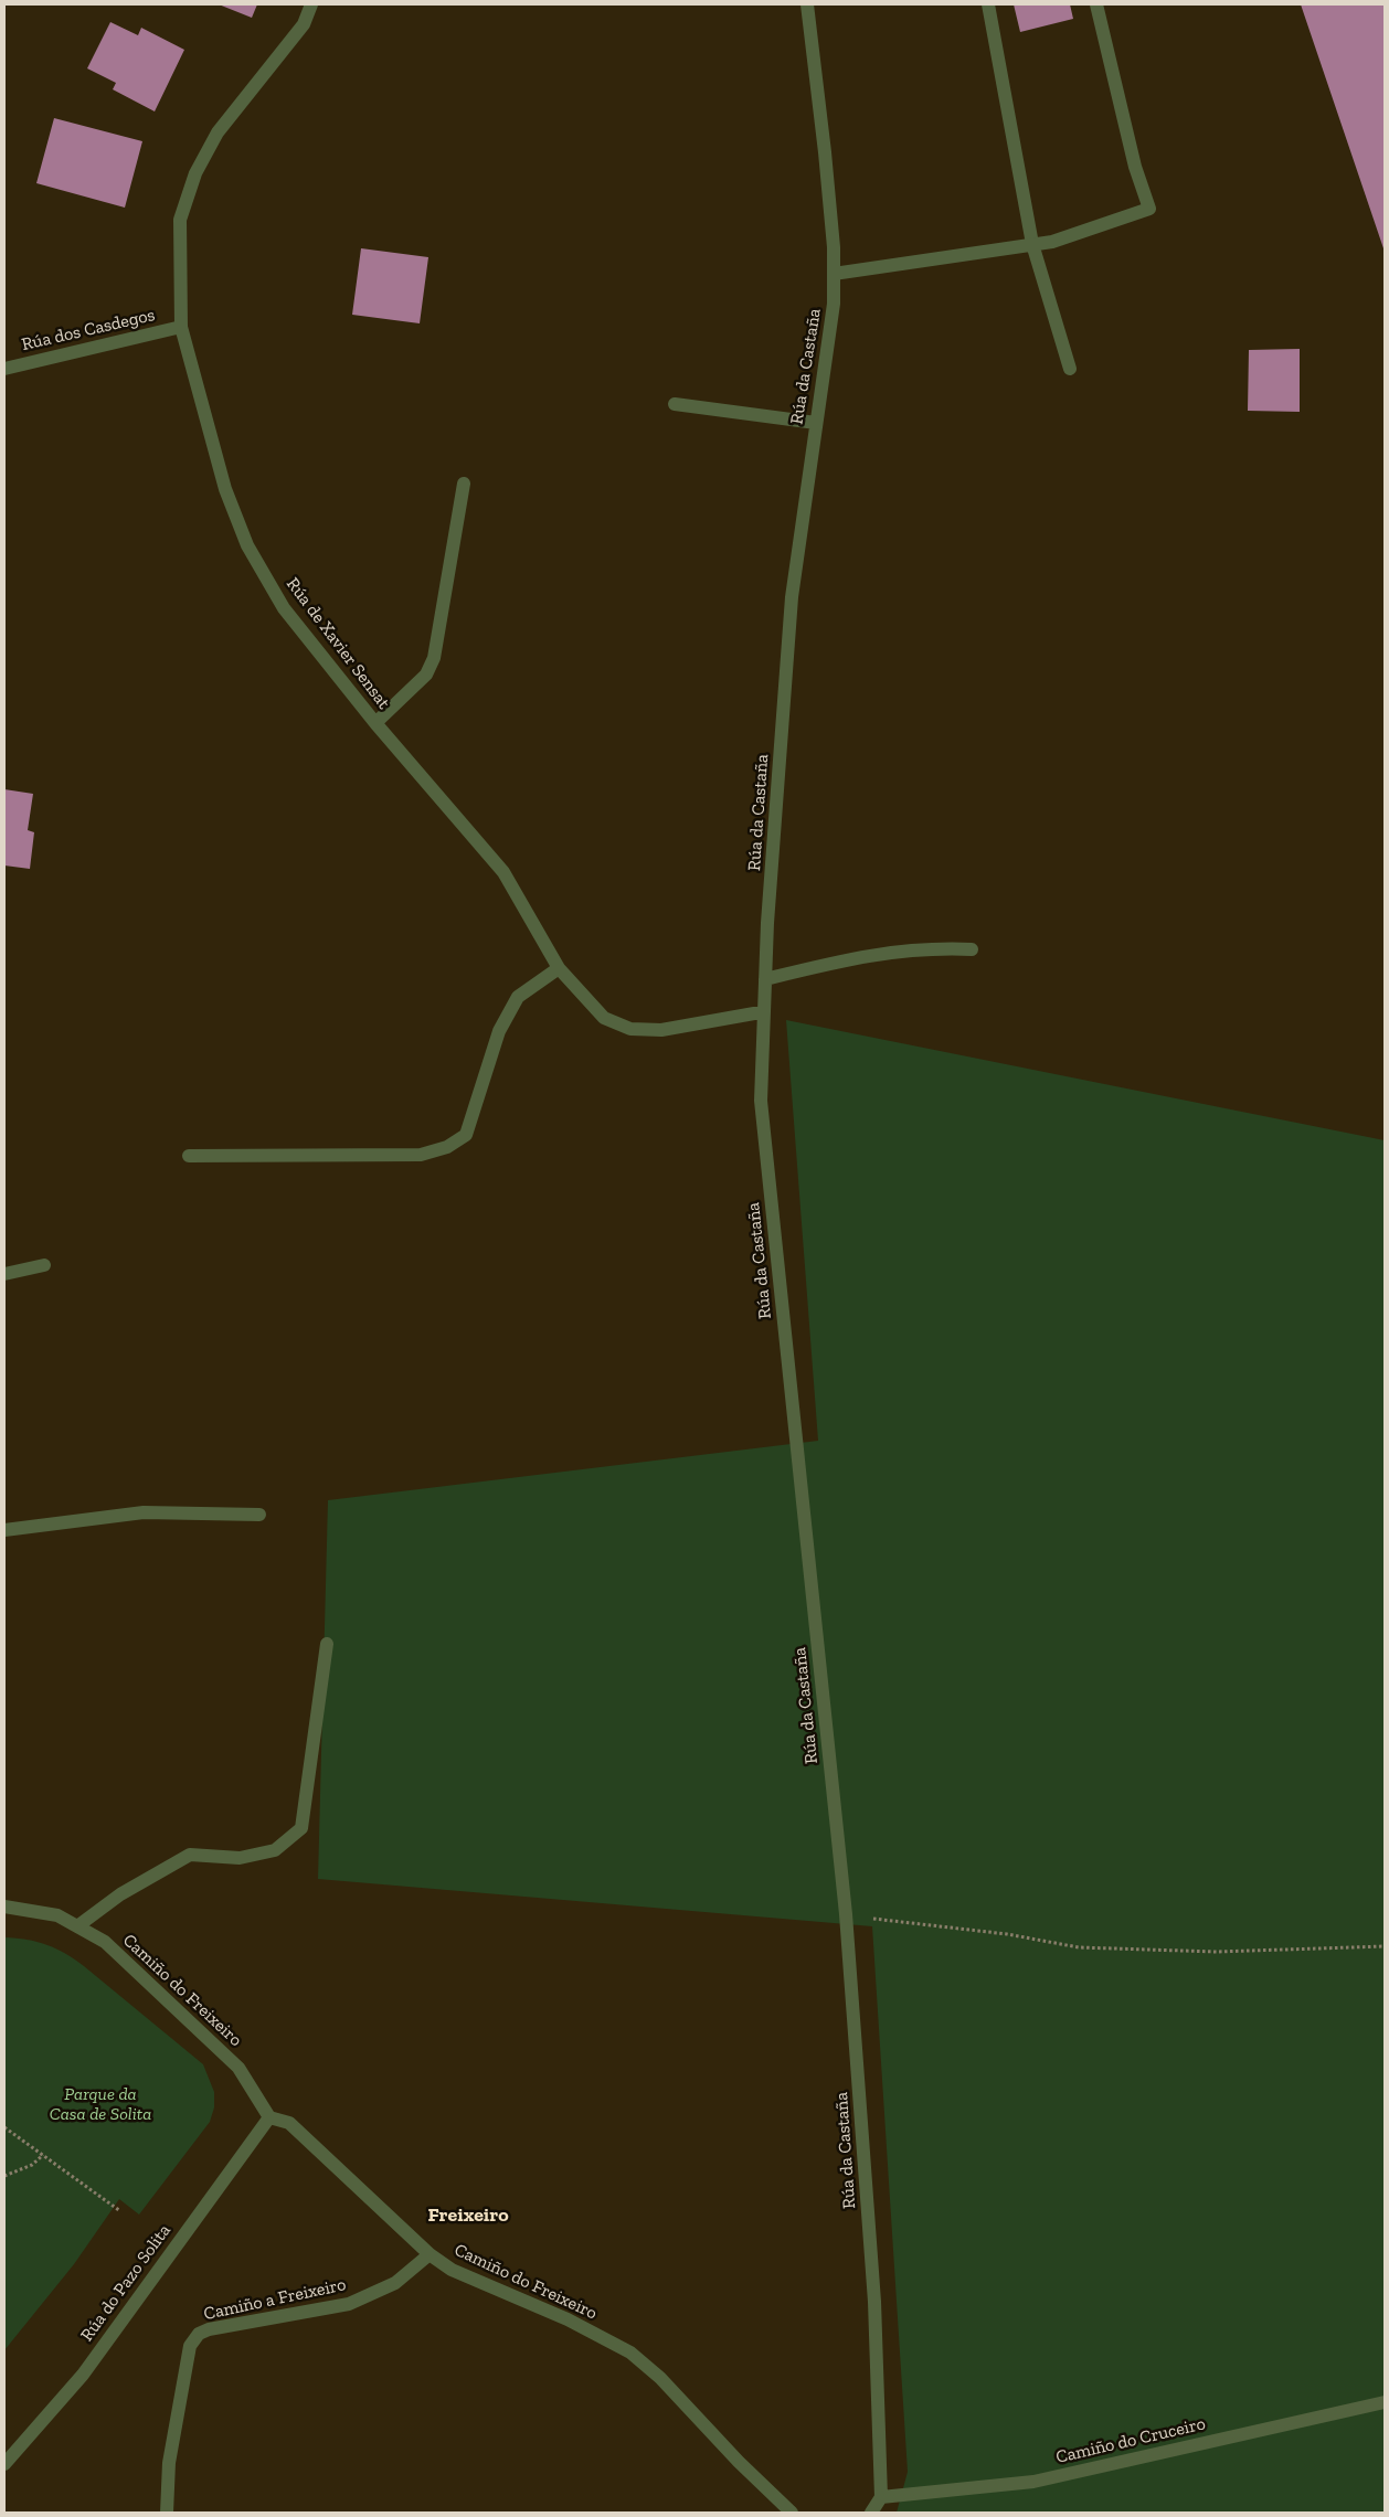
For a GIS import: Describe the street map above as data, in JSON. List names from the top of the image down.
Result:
{
  "streets": {
    "street": [
      "Rúa dos Casdegos",
      "Rúa da Castaña",
      "Rúa de Xavier Sensat",
      "Camiño do Freixeiro",
      "Rúa do Pazo Solita",
      "Camiño a Freixeiro",
      "Camiño do Cruceiro"
    ]
  },
  "crossings": [
    ["Rúa dos Casdegos", "Rúa de Xavier Sensat"],
    ["Rúa da Castaña", "Rúa de Xavier Sensat"],
    ["Rúa da Castaña", "Camiño do Cruceiro"],
    ["Camiño do Freixeiro", "Rúa do Pazo Solita"],
    ["Camiño do Freixeiro", "Camiño a Freixeiro"]
  ],
  "districts": ["Freixeiro"],
  "parks": ["Parque da Casa de Solita"]
}
